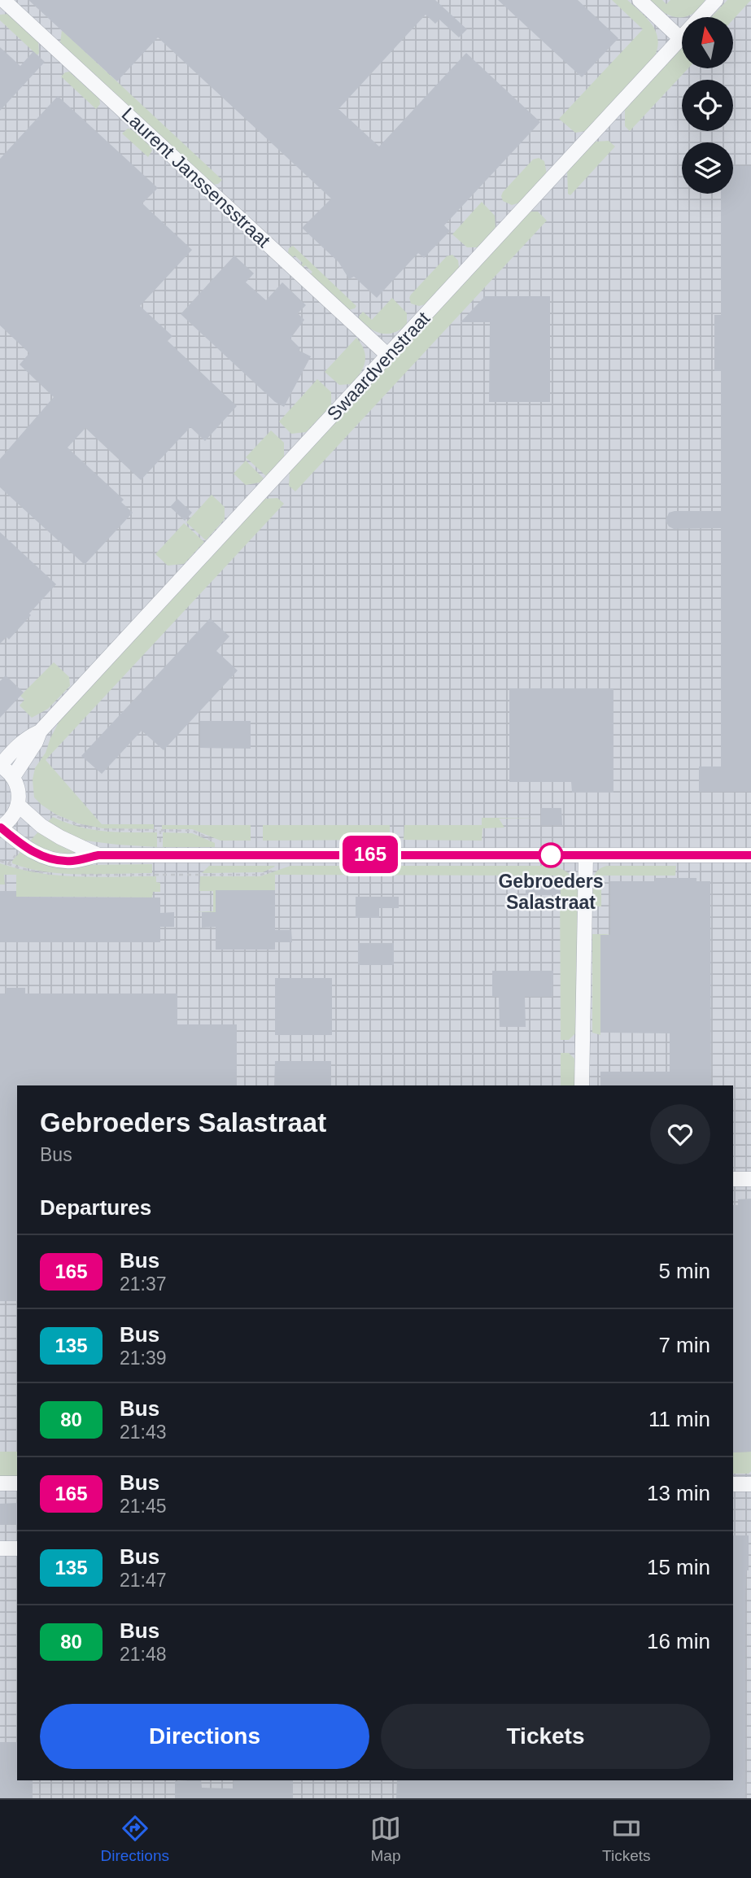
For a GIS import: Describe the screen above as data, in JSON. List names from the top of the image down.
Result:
{
  "streets": {
    "street": ["Laurent Janssensstraat", "Swaardvenstraat"]
  },
  "crossings": [
    ["Laurent Janssensstraat", "Swaardvenstraat"]
  ],
  "places": ["Gebroeders Salastraat"],
  "lines": ["bus line 165"],
  "north": "top",
  "page": {
    "on_map": "165",
    "heading": [
      ["Gebroeders Salastraat", "Bus"],
      "Departures"
    ],
    "list": [
      {
        "mark": "165",
        "name": "Bus",
        "note": "21:37",
        "value": "5 min"
      },
      {
        "mark": "135",
        "name": "Bus",
        "note": "21:39",
        "value": "7 min"
      },
      {
        "mark": "80",
        "name": "Bus",
        "note": "21:43",
        "value": "11 min"
      },
      {
        "mark": "165",
        "name": "Bus",
        "note": "21:45",
        "value": "13 min"
      },
      {
        "mark": "135",
        "name": "Bus",
        "note": "21:47",
        "value": "15 min"
      },
      {
        "mark": "80",
        "name": "Bus",
        "note": "21:48",
        "value": "16 min"
      }
    ],
    "buttons": ["Directions", "Tickets"],
    "tabs": ["Directions", "Map", "Tickets"]
  }
}
